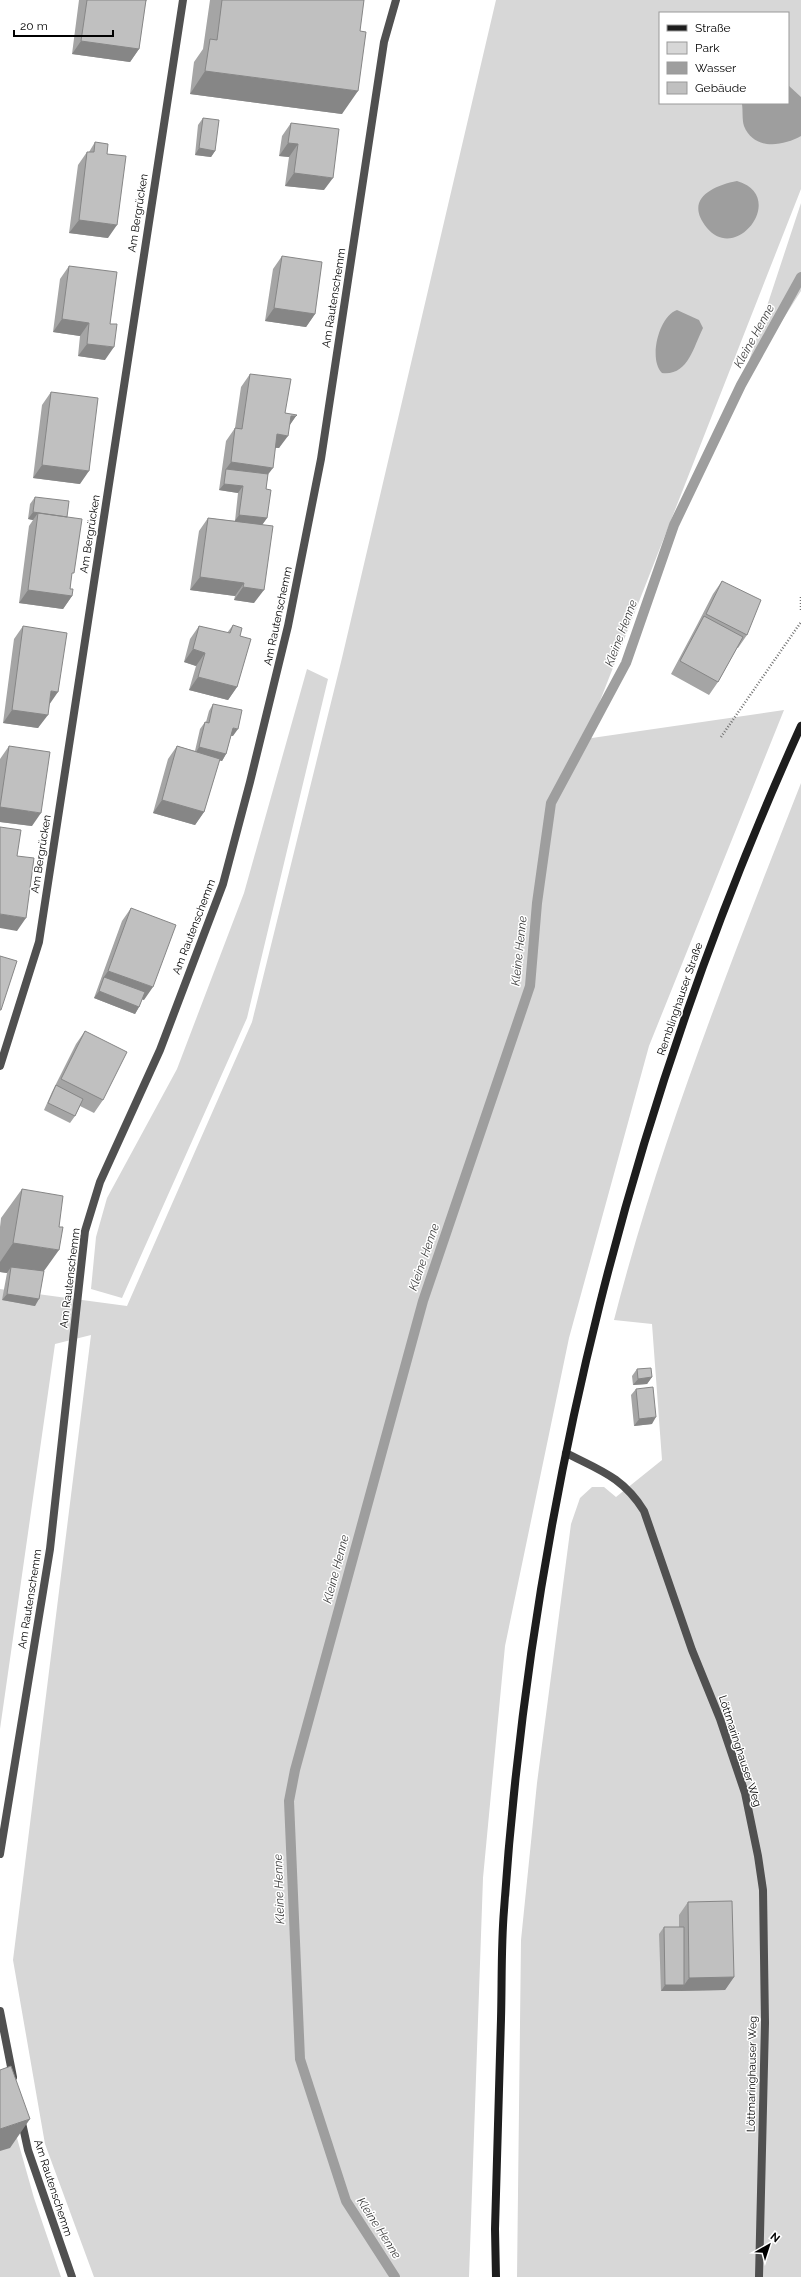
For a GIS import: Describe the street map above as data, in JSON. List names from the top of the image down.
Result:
{
  "streets": {
    "main road": ["Remblinghauser Straße"],
    "street": ["Am Bergrücken", "Am Rautenschemm", "Löttmaringhauser Weg"]
  },
  "crossings": [
    ["Remblinghauser Straße", "Löttmaringhauser Weg"]
  ],
  "water": ["Kleine Henne"],
  "legend": [
    "Straße",
    "Park",
    "Wasser",
    "Gebäude"
  ],
  "scale_bar": "20 m",
  "north": "top right"
}
